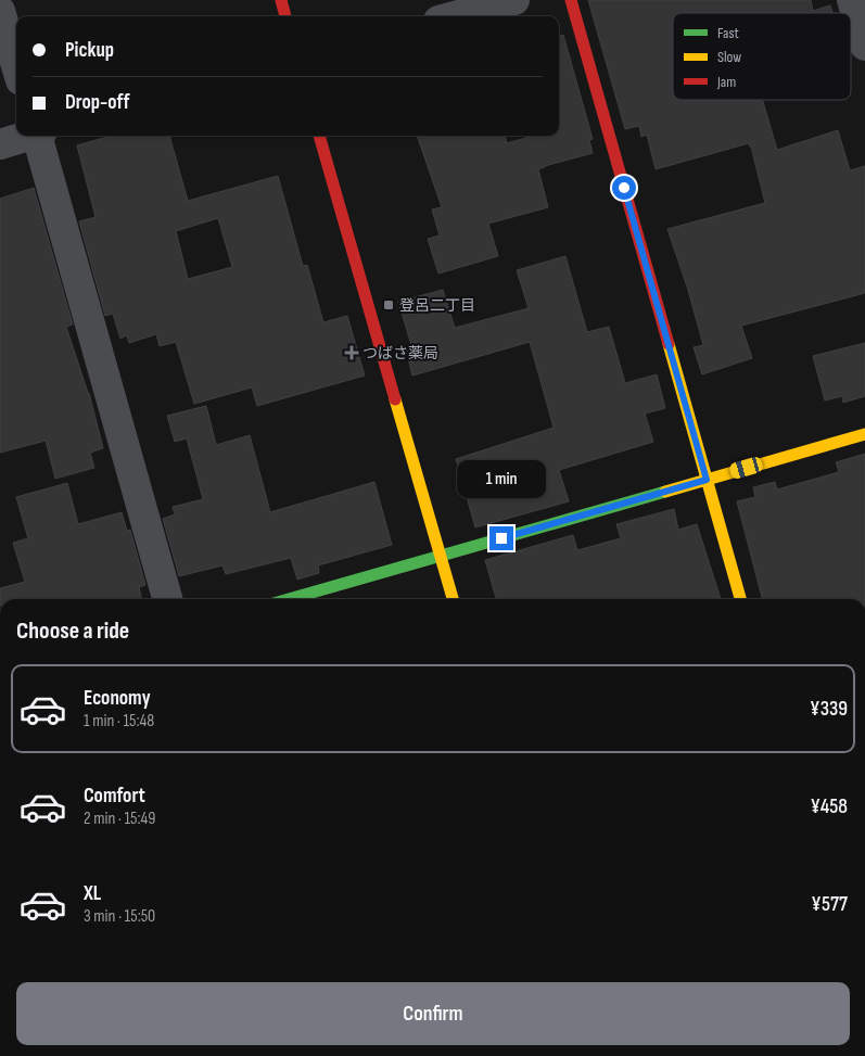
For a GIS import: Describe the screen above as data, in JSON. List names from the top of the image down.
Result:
{
  "places": {
    "transit": ["登呂二丁目"],
    "health": ["つばさ薬局"]
  },
  "legend": ["Fast", "Slow", "Jam"],
  "page": {
    "banner": ["Pickup", "Drop-off"],
    "bubble": "1 min",
    "heading": "Choose a ride",
    "list": [
      {
        "name": "Economy",
        "note": "1 min · 15:48",
        "value": "¥339"
      },
      {
        "name": "Comfort",
        "note": "2 min · 15:49",
        "value": "¥458"
      },
      {
        "name": "XL",
        "note": "3 min · 15:50",
        "value": "¥577"
      }
    ],
    "buttons": "Confirm"
  }
}
